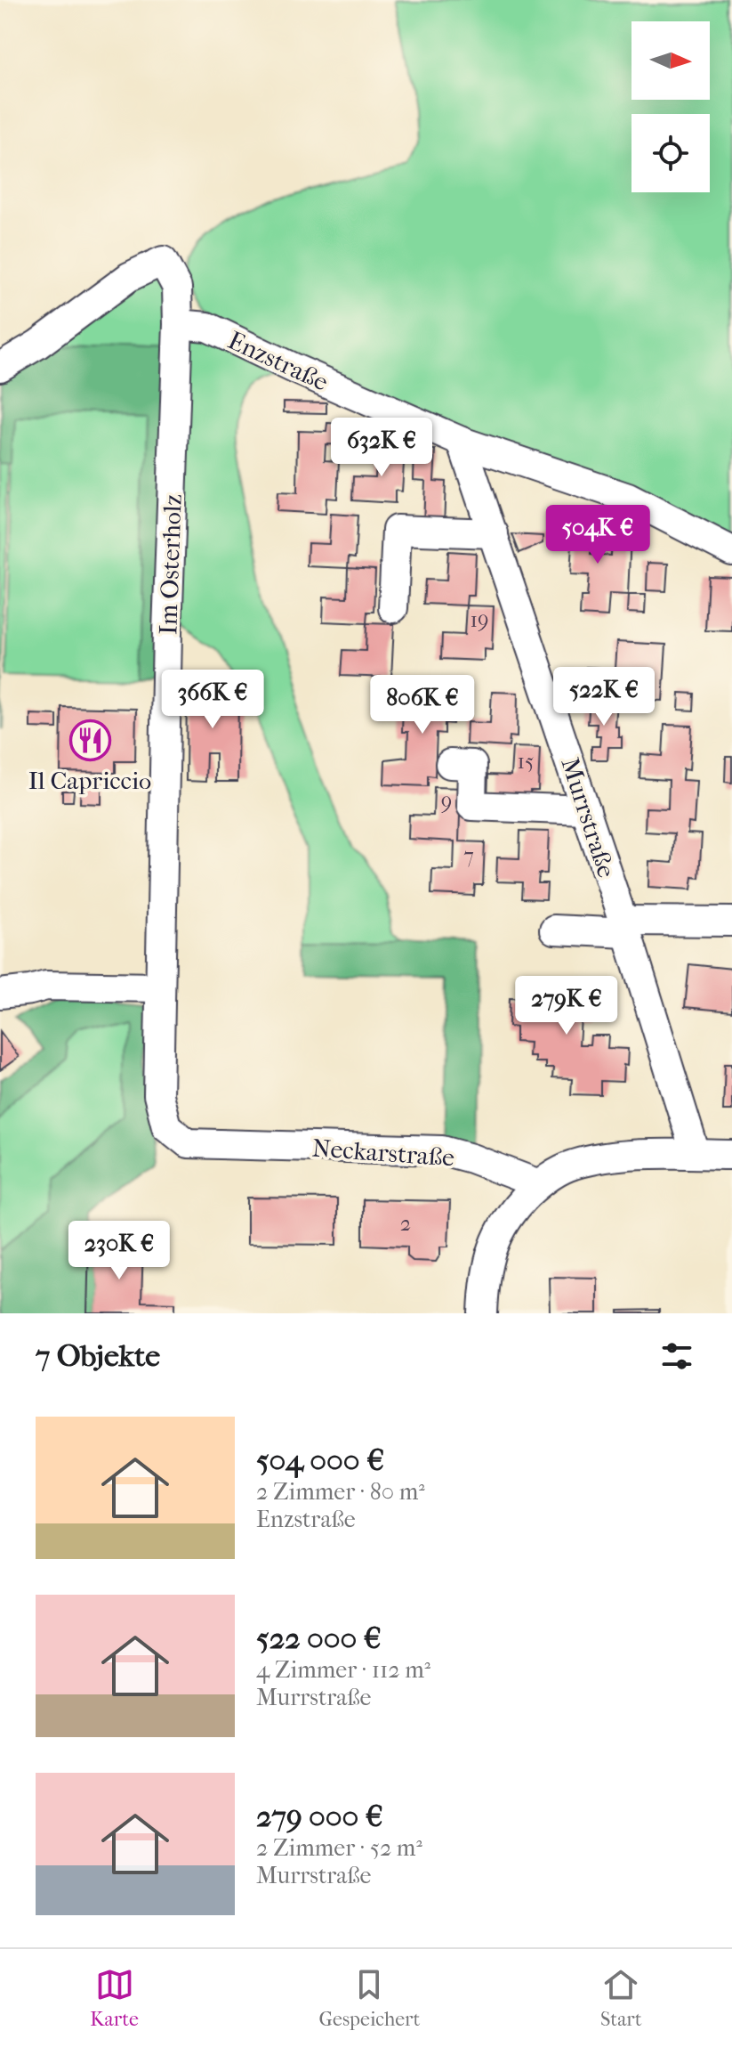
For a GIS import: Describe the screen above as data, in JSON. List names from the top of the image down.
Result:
{
  "streets": {
    "street": [
      "Enzstraße",
      "Im Osterholz",
      "Murrstraße",
      "Neckarstraße"
    ]
  },
  "crossings": [
    ["Enzstraße", "Im Osterholz"],
    ["Enzstraße", "Murrstraße"],
    ["Im Osterholz", "Neckarstraße"]
  ],
  "places": {
    "restaurant": ["Il Capriccio"]
  },
  "house_numbers": [
    "19",
    "15",
    "9",
    "7",
    "2"
  ],
  "north": "right",
  "page": {
    "price": [
      "632K €",
      "504K €",
      "522K €",
      "366K €",
      "806K €",
      "279K €",
      "230K €"
    ],
    "heading": "7 Objekte",
    "list": [
      {
        "name": "504 000 €",
        "note": "2 Zimmer · 80 m² · Enzstraße"
      },
      {
        "name": "522 000 €",
        "note": "4 Zimmer · 112 m² · Murrstraße"
      },
      {
        "name": "279 000 €",
        "note": "2 Zimmer · 52 m² · Murrstraße"
      }
    ],
    "tabs": ["Karte", "Gespeichert", "Start"]
  }
}
